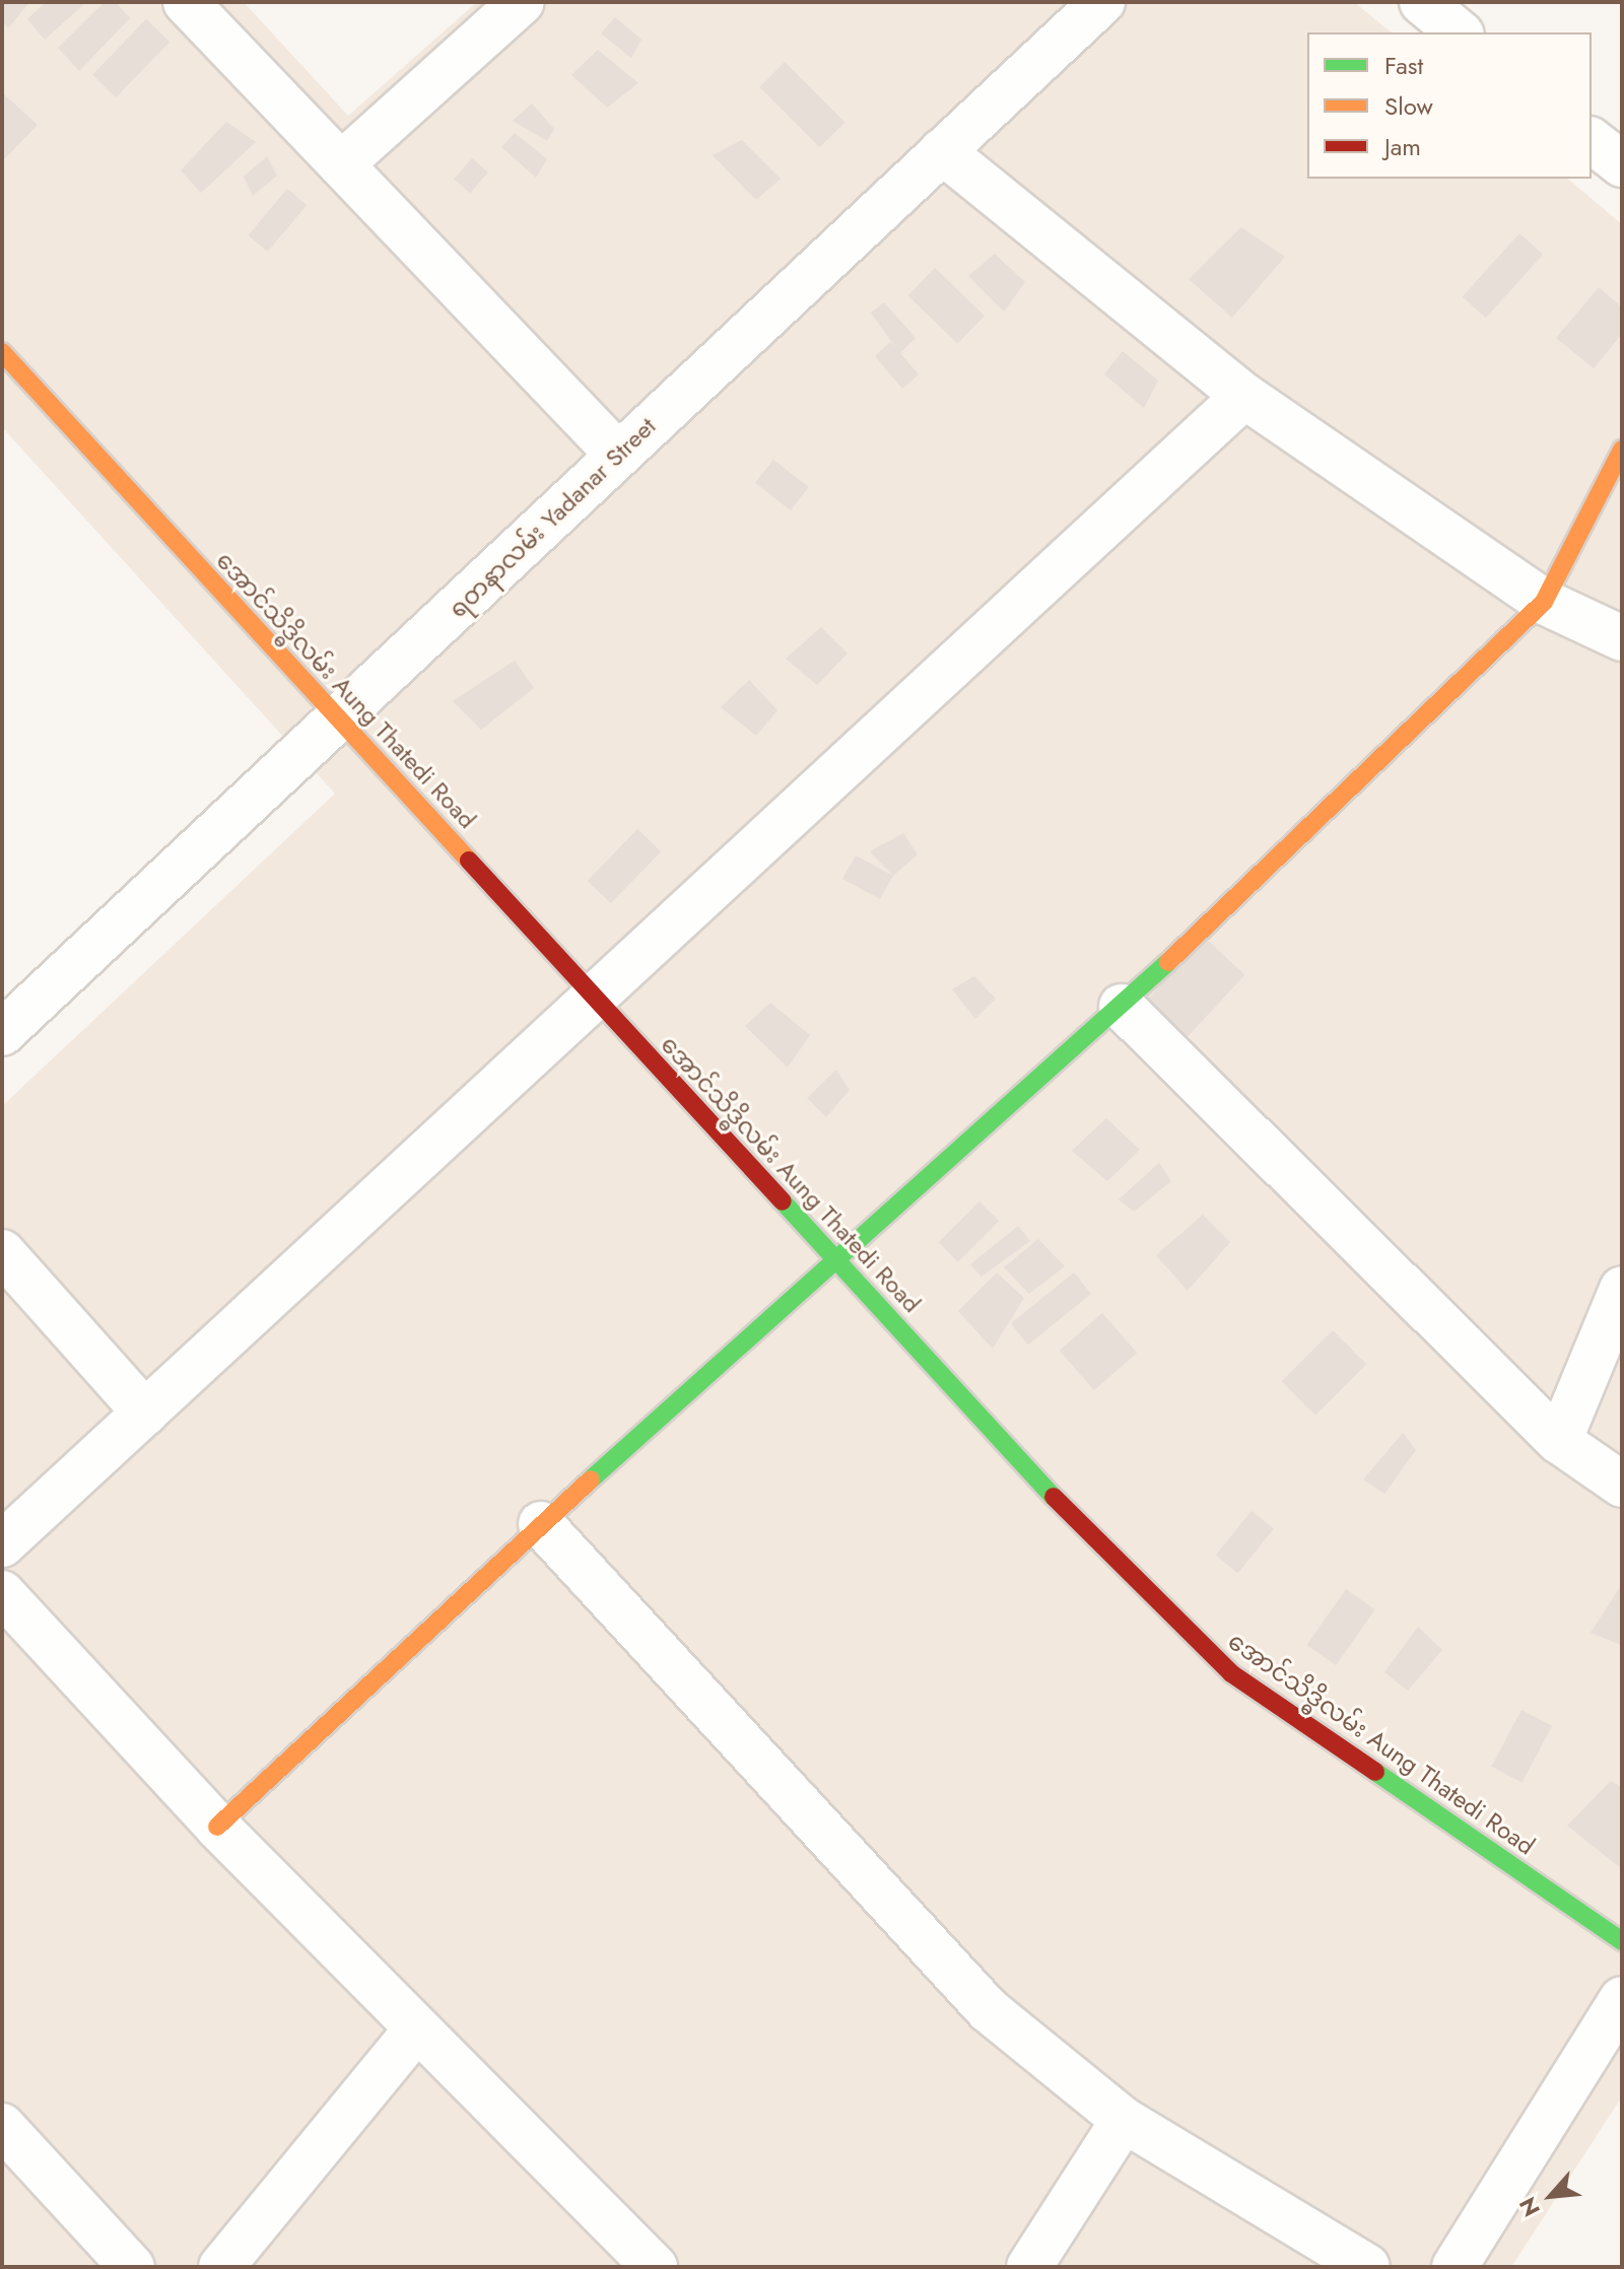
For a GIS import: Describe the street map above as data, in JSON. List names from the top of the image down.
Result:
{
  "streets": {
    "street": ["ရတနာလမ်း Yadanar Street", "အောင်သိဒ္ဓိလမ်း Aung Thatedi Road"]
  },
  "crossings": [
    ["ရတနာလမ်း Yadanar Street", "အောင်သိဒ္ဓိလမ်း Aung Thatedi Road"]
  ],
  "legend": ["Fast", "Slow", "Jam"],
  "north": "bottom left"
}
